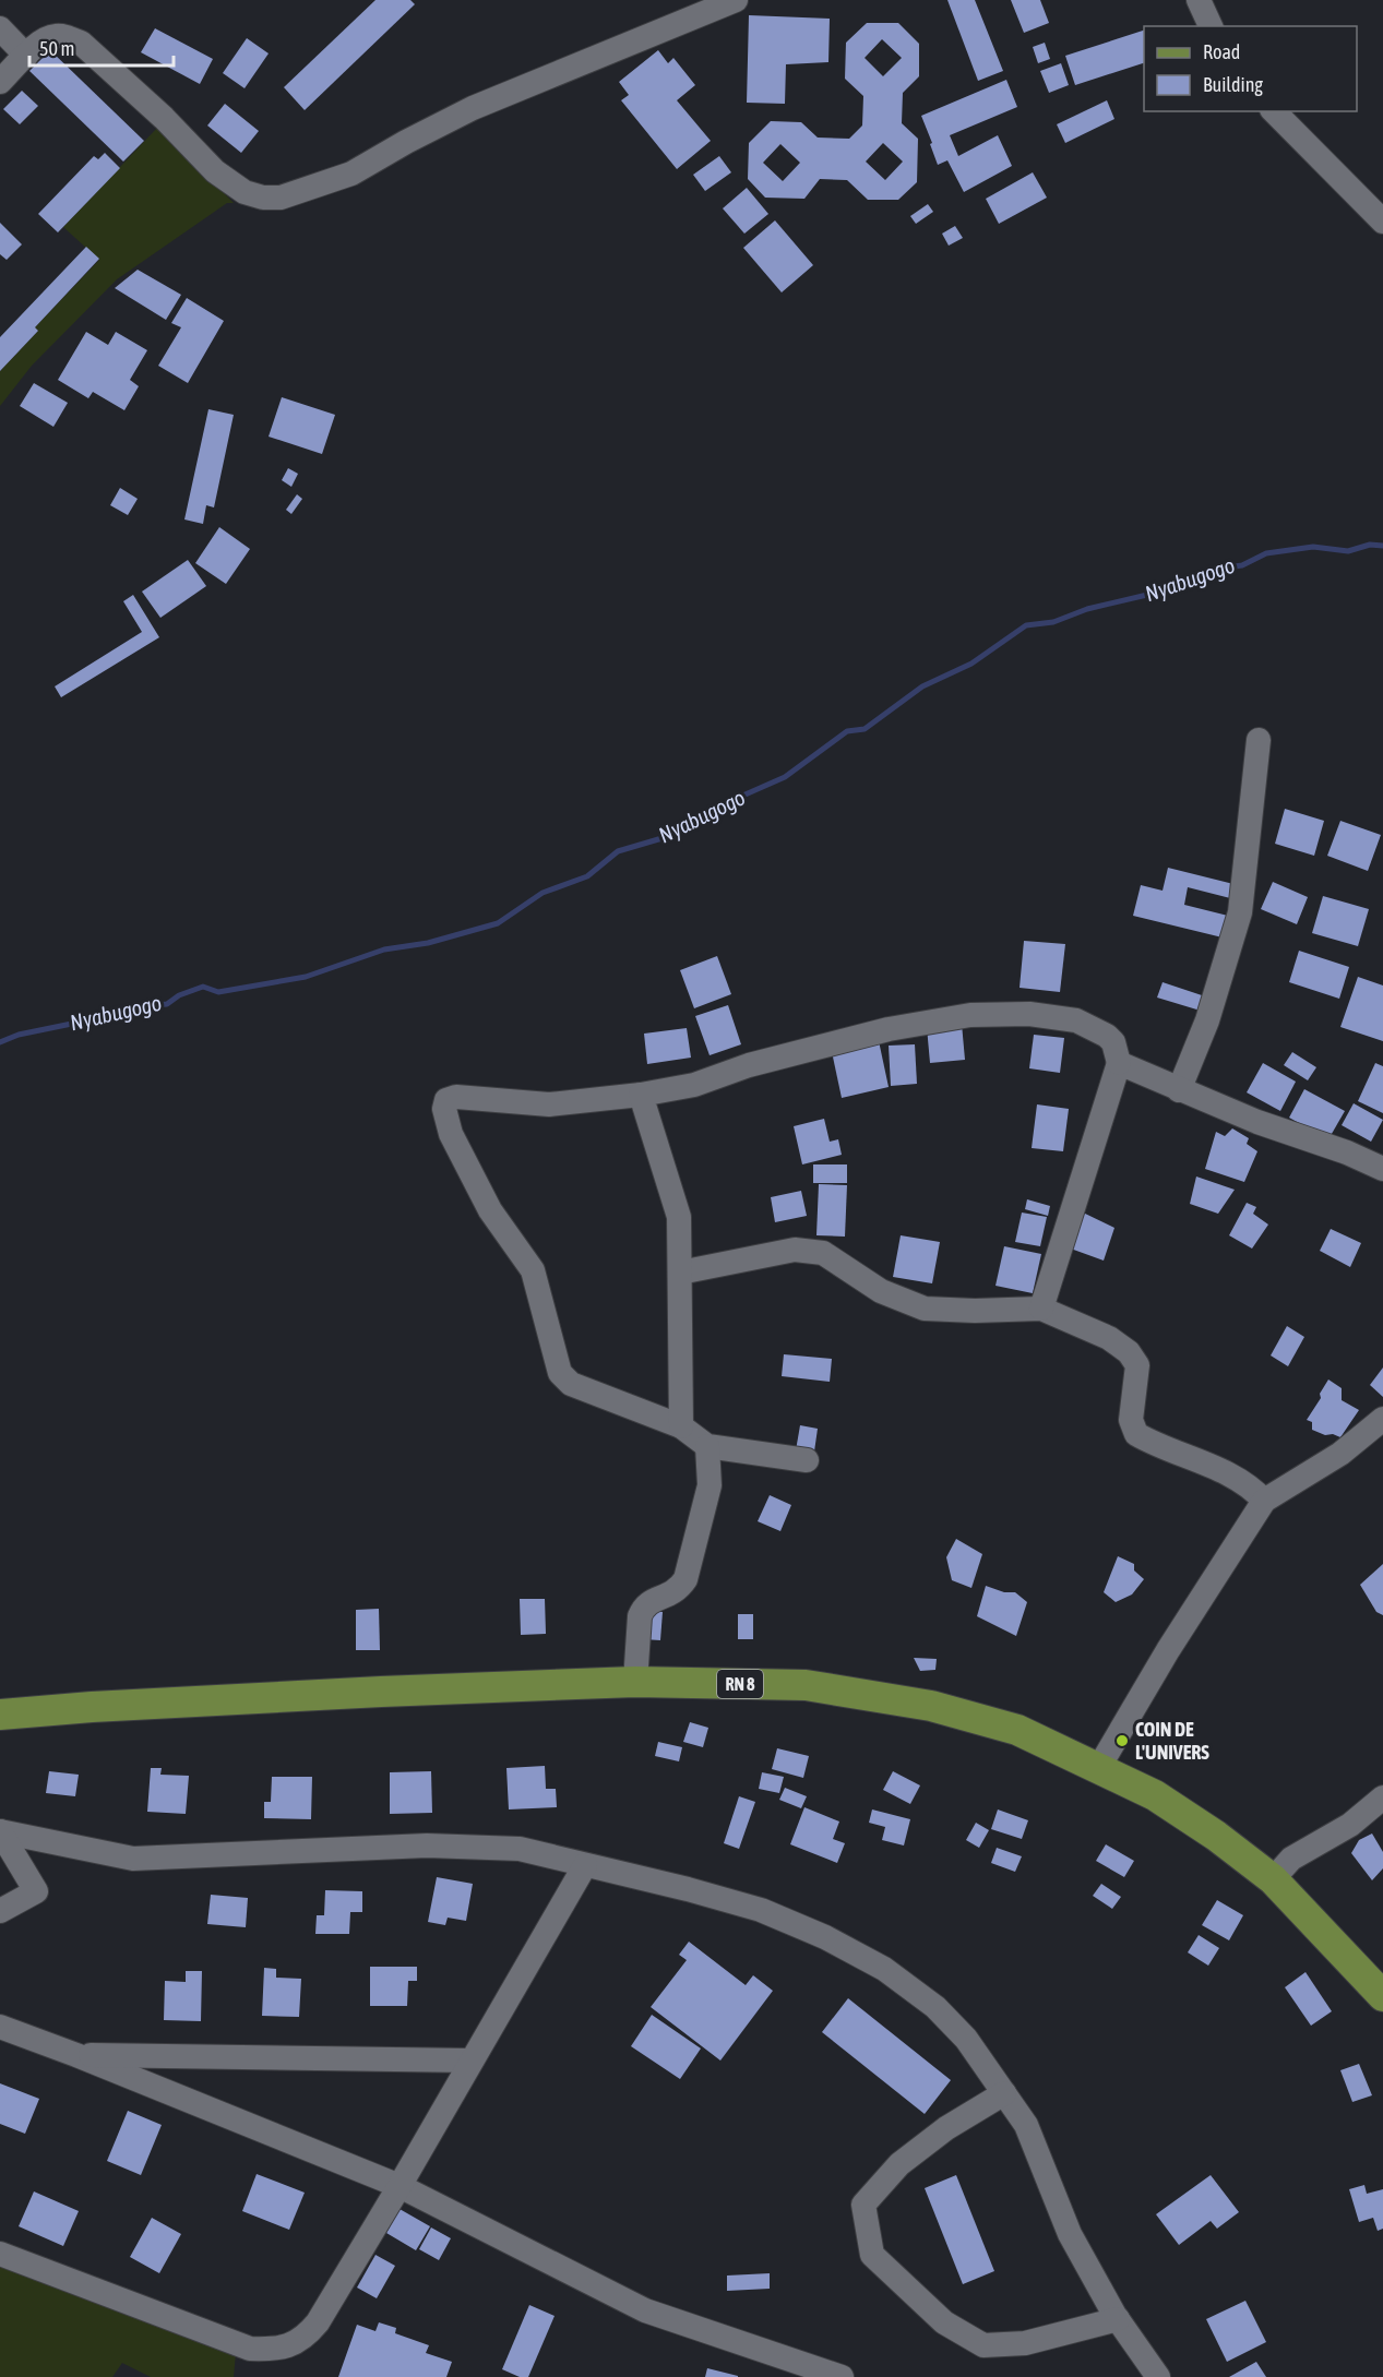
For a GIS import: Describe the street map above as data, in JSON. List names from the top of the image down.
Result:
{
  "streets": {
    "main road": ["RN 8"]
  },
  "water": ["Nyabugogo"],
  "places": ["COIN DE L'UNIVERS"],
  "legend": ["Road", "Building"],
  "scale_bar": "50 m"
}
